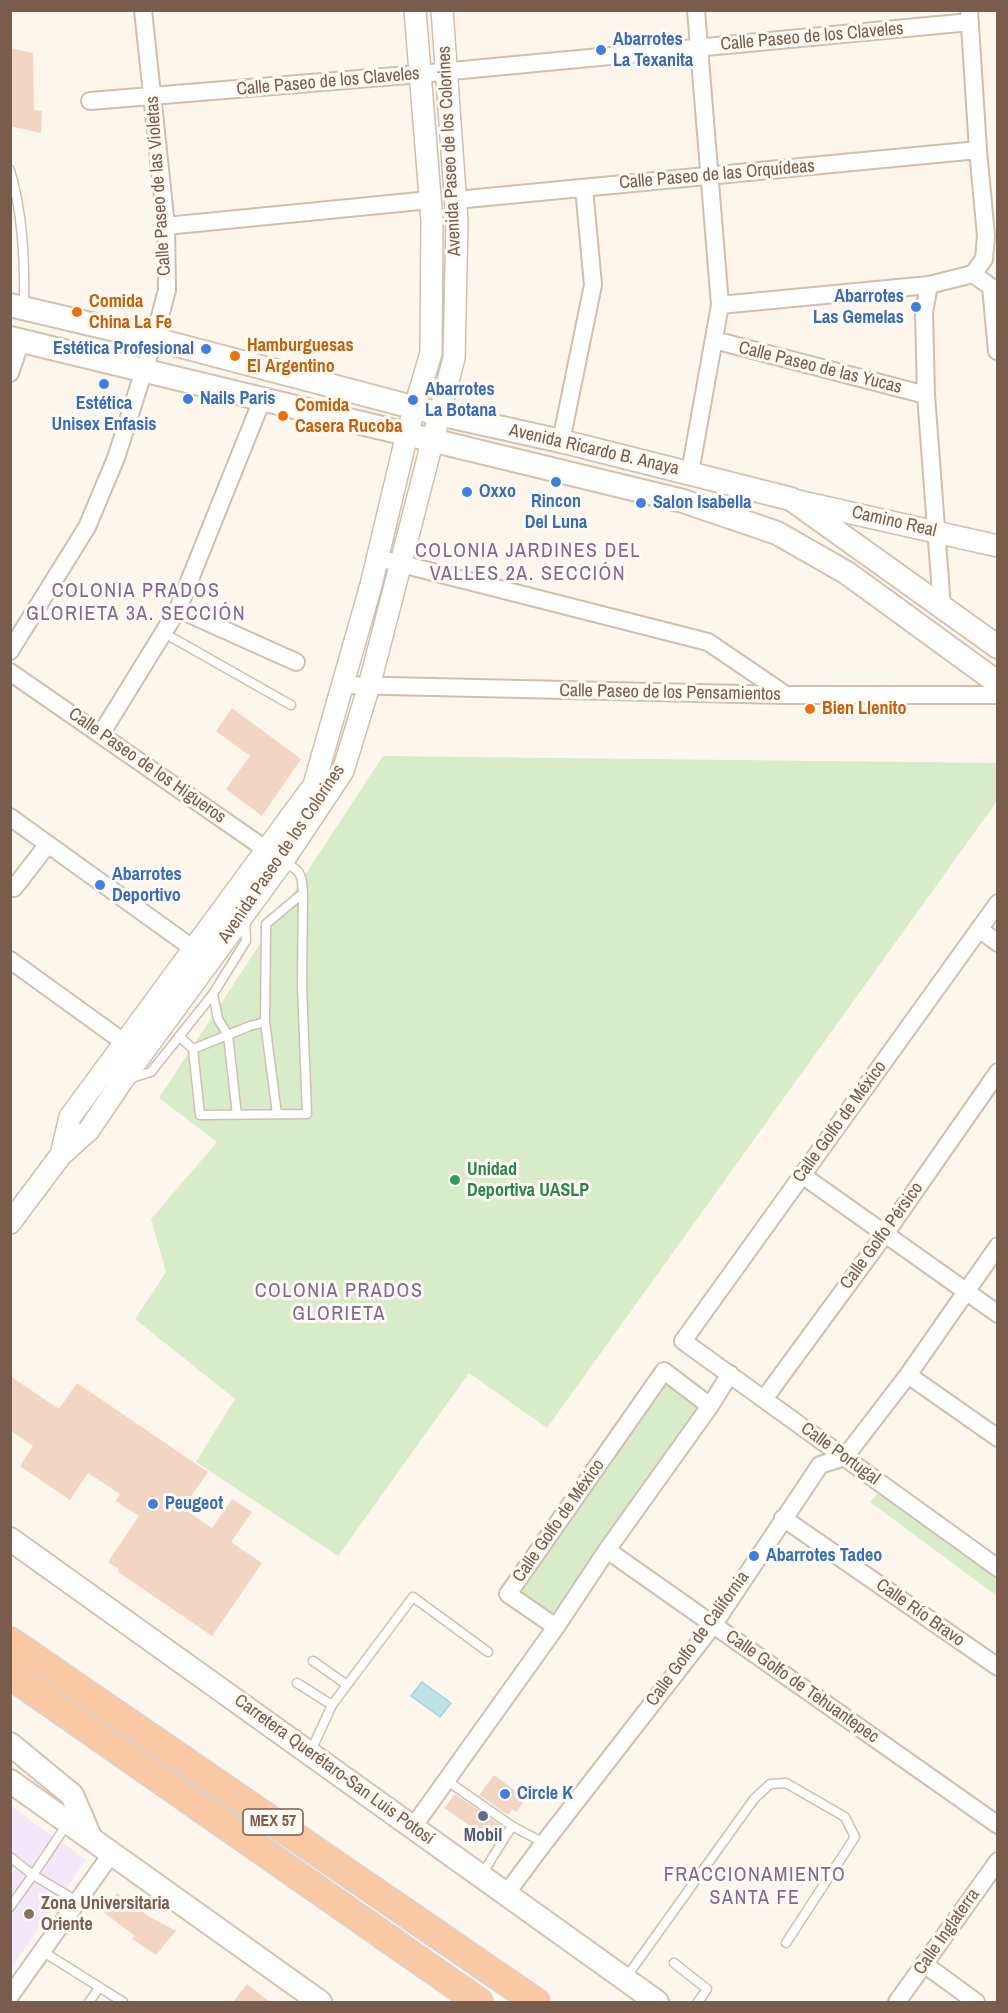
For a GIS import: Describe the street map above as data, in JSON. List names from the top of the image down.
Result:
{
  "streets": {
    "highway": ["MEX 57"],
    "main road": ["Avenida Ricardo B. Anaya", "Carretera Querétaro-San Luis Potosí"],
    "street": [
      "Calle Paseo de los Claveles",
      "Avenida Paseo de los Colorines",
      "Calle Paseo de las Orquídeas",
      "Calle Paseo de las Violetas",
      "Calle Paseo de las Yucas",
      "Camino Real",
      "Calle Paseo de los Pensamientos",
      "Calle Paseo de los Higueros",
      "Calle Golfo de México",
      "Calle Golfo Pérsico",
      "Calle Portugal",
      "Calle Río Bravo",
      "Calle Golfo de California",
      "Calle Golfo de Tehuantepec",
      "Calle Inglaterra"
    ]
  },
  "crossings": [
    ["Calle Paseo de los Claveles", "Avenida Paseo de los Colorines"],
    ["Calle Paseo de los Claveles", "Calle Paseo de las Violetas"],
    ["Avenida Paseo de los Colorines", "Calle Paseo de las Orquídeas"],
    ["Avenida Paseo de los Colorines", "Avenida Ricardo B. Anaya"],
    ["Avenida Paseo de los Colorines", "Calle Paseo de los Pensamientos"],
    ["Avenida Paseo de los Colorines", "Calle Paseo de los Higueros"],
    ["Calle Paseo de las Violetas", "Avenida Ricardo B. Anaya"],
    ["Avenida Ricardo B. Anaya", "Camino Real"],
    ["Calle Golfo de México", "Calle Portugal"],
    ["Calle Golfo Pérsico", "Calle Portugal"],
    ["Calle Portugal", "Calle Golfo de California"],
    ["Calle Río Bravo", "Calle Golfo de California"],
    ["Calle Golfo de California", "Calle Golfo de Tehuantepec"],
    ["Calle Golfo de California", "Carretera Querétaro-San Luis Potosí"]
  ],
  "districts": [
    "COLONIA JARDINES DEL VALLES 2A. SECCIÓN",
    "COLONIA PRADOS GLORIETA 3A. SECCIÓN",
    "COLONIA PRADOS GLORIETA",
    "FRACCIONAMIENTO SANTA FE"
  ],
  "places": [
    "Abarrotes La Texanita",
    "Abarrotes Las Gemelas",
    "Comida China La Fe",
    "Estética Profesional",
    "Hamburguesas El Argentino",
    "Estética Unisex Enfasis",
    "Nails Paris",
    "Abarrotes La Botana",
    "Comida Casera Rucoba",
    "Rincon Del Luna",
    "Oxxo",
    "Salon Isabella",
    "Bien Llenito",
    "Abarrotes Deportivo",
    "Unidad Deportiva UASLP",
    "Peugeot",
    "Abarrotes Tadeo",
    "Circle K",
    "Mobil",
    "Zona Universitaria Oriente"
  ]
}
